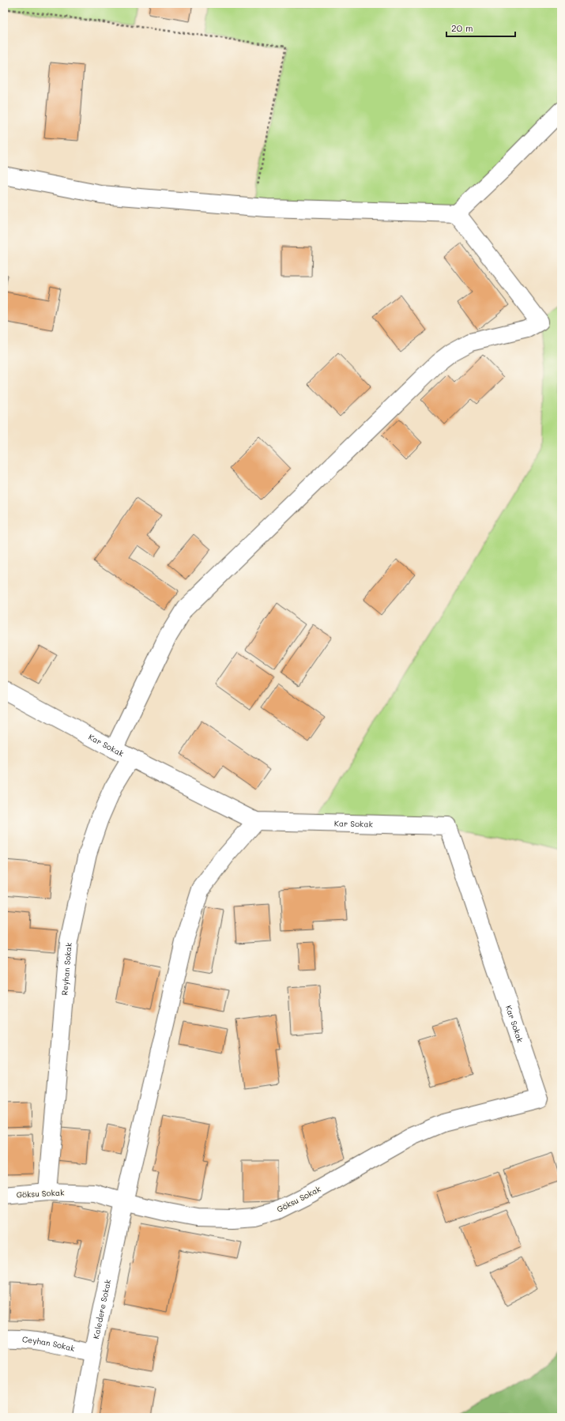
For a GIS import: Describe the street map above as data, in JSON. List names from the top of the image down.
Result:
{
  "streets": {
    "street": [
      "Kar Sokak",
      "Reyhan Sokak",
      "Göksu Sokak",
      "Kaledere Sokak",
      "Ceyhan Sokak"
    ]
  },
  "crossings": [
    ["Kar Sokak", "Reyhan Sokak"],
    ["Kar Sokak", "Göksu Sokak"],
    ["Kar Sokak", "Kaledere Sokak"],
    ["Reyhan Sokak", "Göksu Sokak"],
    ["Göksu Sokak", "Kaledere Sokak"],
    ["Kaledere Sokak", "Ceyhan Sokak"]
  ],
  "scale_bar": "20 m"
}
